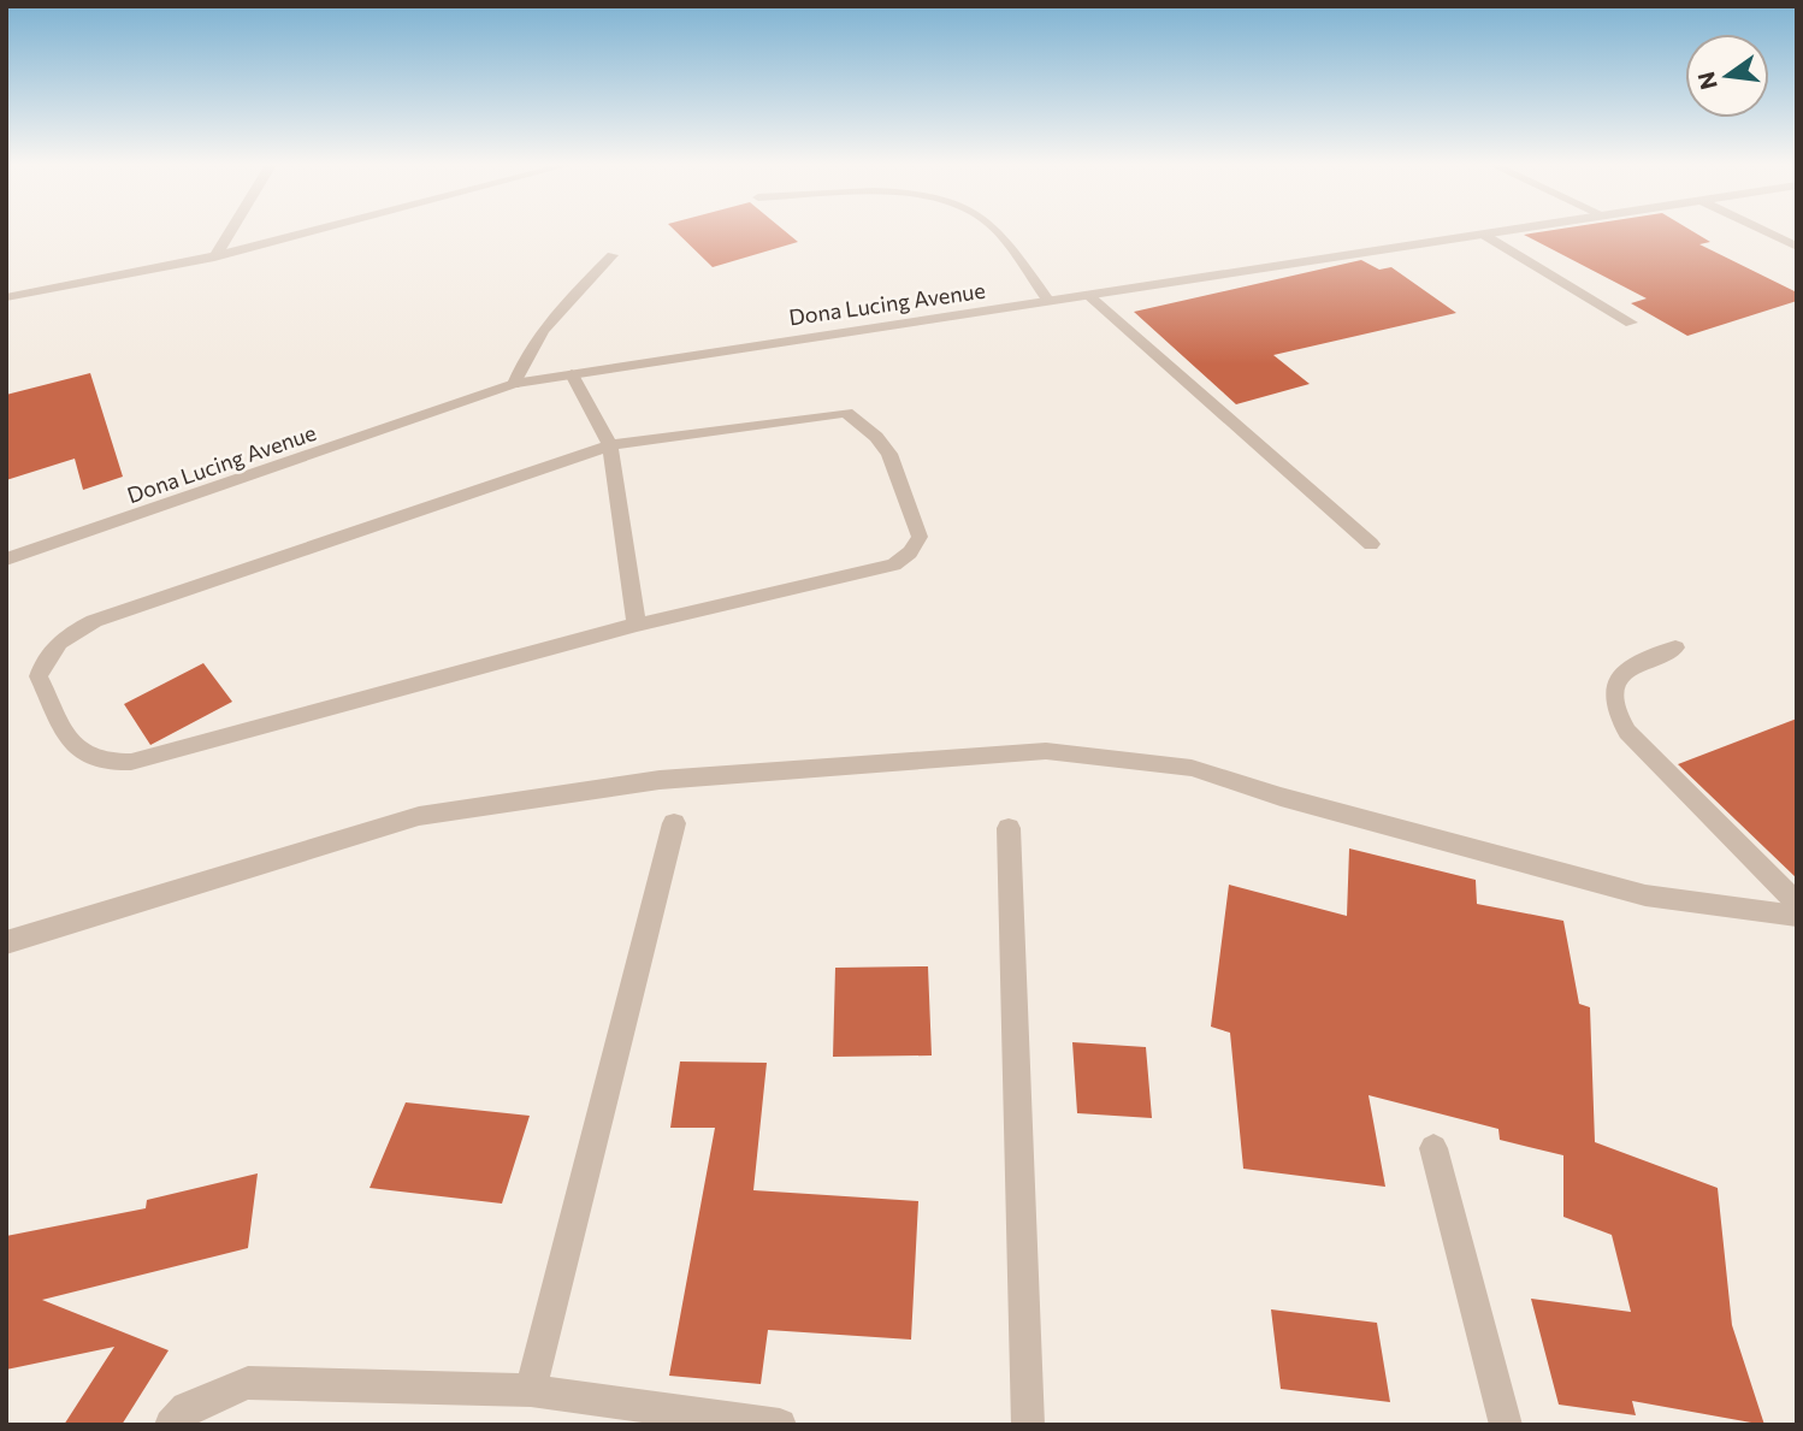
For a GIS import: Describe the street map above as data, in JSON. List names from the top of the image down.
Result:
{
  "streets": {
    "street": ["Dona Lucing Avenue"]
  },
  "north": "left"
}
